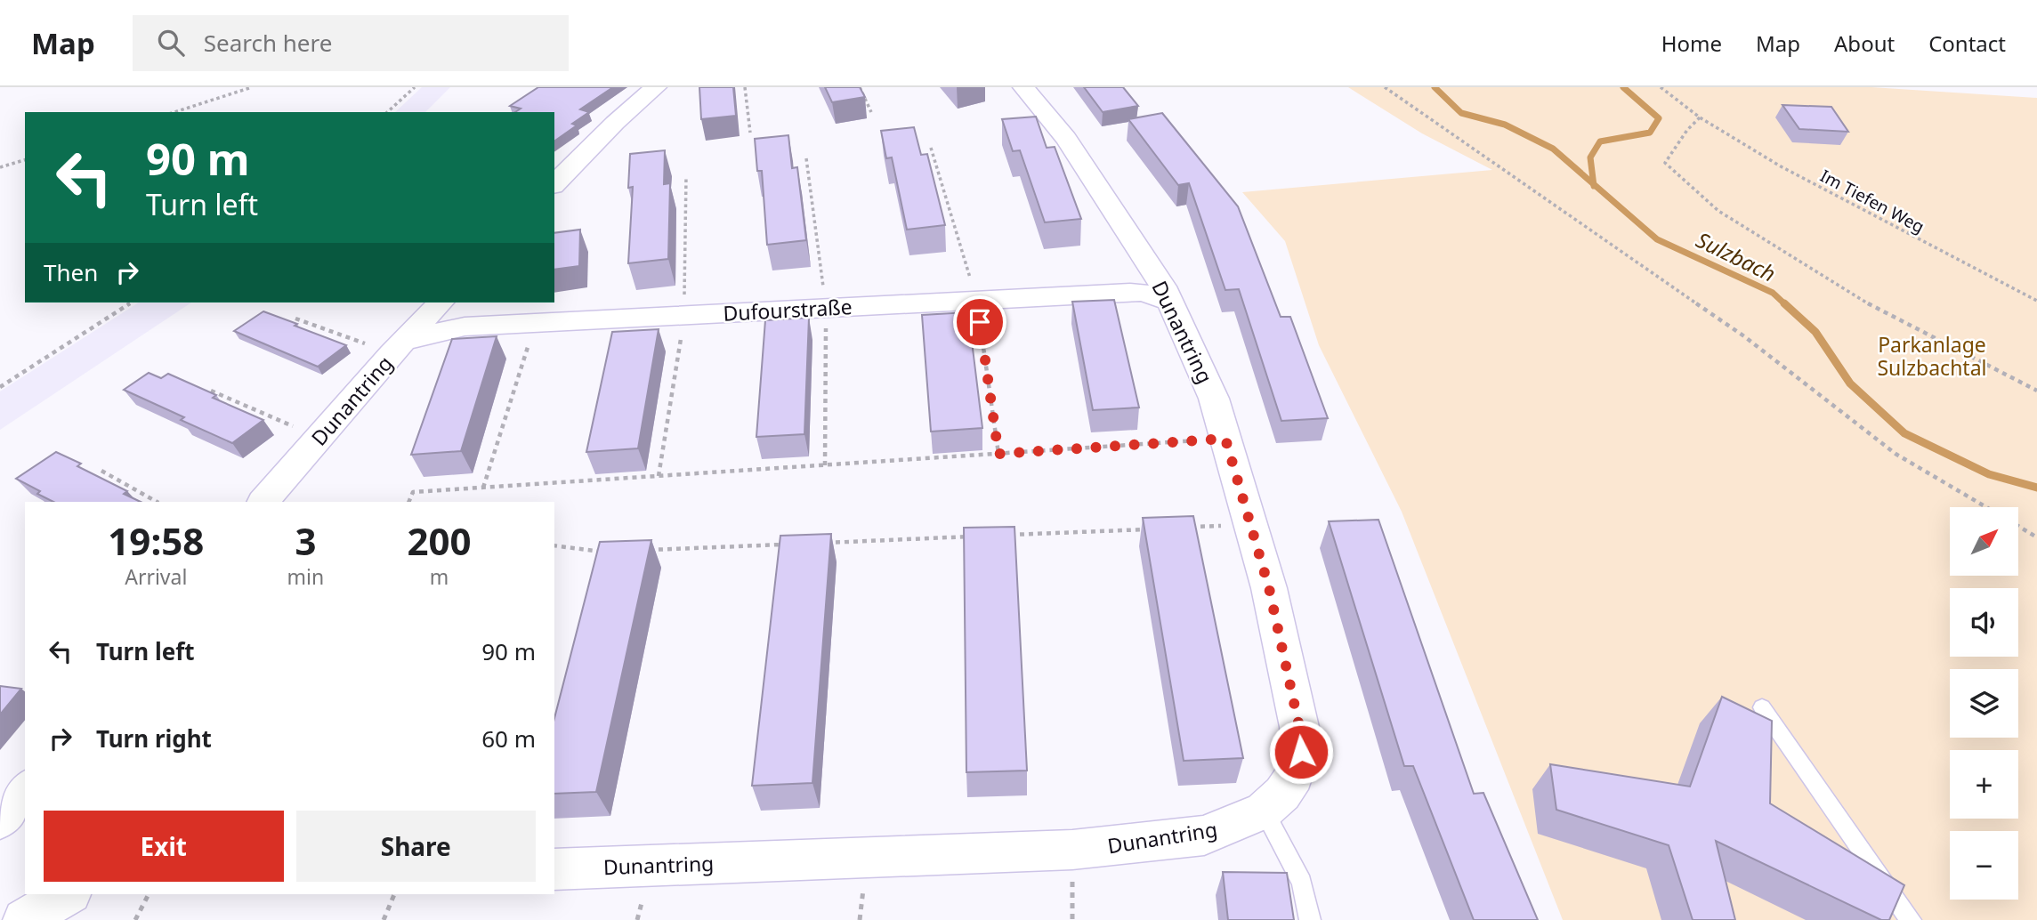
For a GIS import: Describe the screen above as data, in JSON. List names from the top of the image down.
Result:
{
  "streets": {
    "street": ["Dufourstraße", "Dunantring"],
    "path": ["Im Tiefen Weg"]
  },
  "crossings": [
    ["Dufourstraße", "Dunantring"]
  ],
  "water": ["Sulzbach"],
  "parks": ["Parkanlage Sulzbachtal"],
  "north": "top right",
  "page": {
    "header": "Map",
    "search": "Search here",
    "nav": [
      "Home",
      "Map",
      "About",
      "Contact"
    ],
    "turn": ["90 m", "Turn left"],
    "then": "Then",
    "eta": [
      "19:58",
      "Arrival",
      "3",
      "min",
      "200",
      "m"
    ],
    "map_buttons": ["+", "−"],
    "list": [
      {
        "name": "Turn left",
        "value": "90 m"
      },
      {
        "name": "Turn right",
        "value": "60 m"
      }
    ],
    "buttons": ["Exit", "Share"]
  }
}
